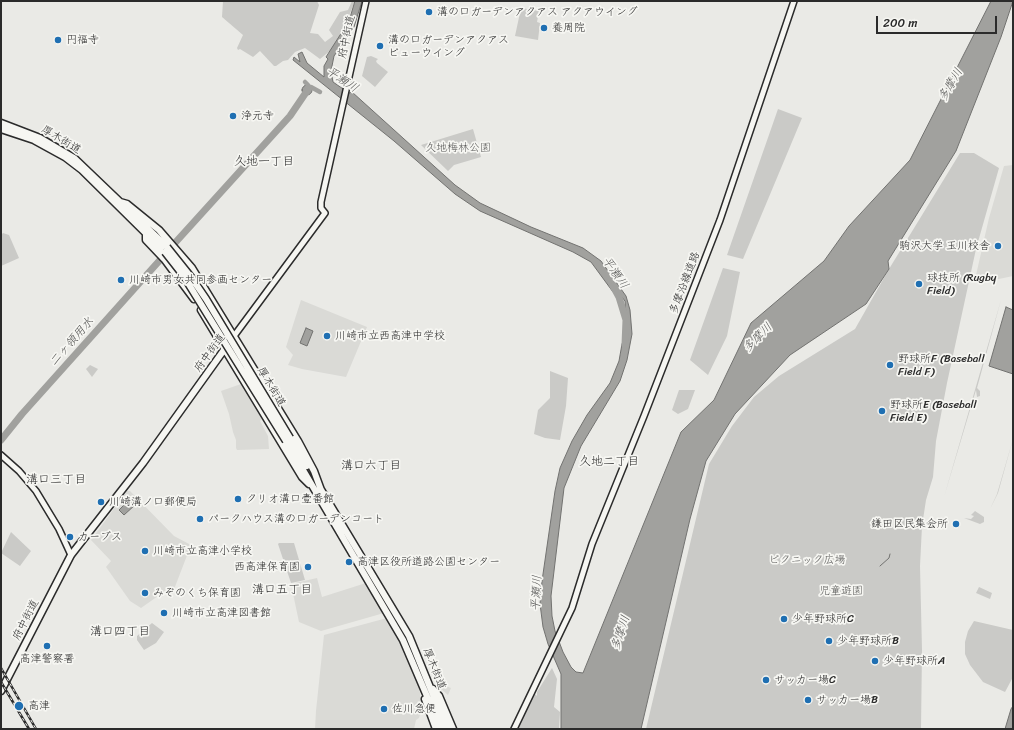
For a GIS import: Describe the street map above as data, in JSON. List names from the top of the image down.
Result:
{
  "streets": {
    "highway": ["府中街道", "厚木街道"],
    "main road": ["多摩沿線道路"]
  },
  "districts": [
    "久地一丁目",
    "久地二丁目",
    "溝口六丁目",
    "溝口三丁目",
    "溝口五丁目",
    "溝口四丁目"
  ],
  "water": ["平瀬川", "多摩川", "二ヶ領用水"],
  "parks": ["久地梅林公園", "ピクニック広場", "児童遊園"],
  "places": [
    "溝の口ガーデンアクアス アクアウイング",
    "養周院",
    "円福寺",
    "溝の口ガーデンアクアス ビューウイング",
    "浄元寺",
    "駒沢大学 玉川校舎",
    "川崎市男女共同参画センター",
    "球技所 (Rugby Field)",
    "川崎市立西高津中学校",
    "野球所F (Baseball Field F)",
    "野球所E (Baseball Field E)",
    "クリオ溝口壹番館",
    "川崎溝ノ口郵便局",
    "パークハウス溝の口ガーデンコート",
    "鎌田区民集会所",
    "カーブス",
    "川崎市立高津小学校",
    "高津区役所道路公園センター",
    "西高津保育園",
    "みぞのくち保育園",
    "川崎市立高津図書館",
    "少年野球所C",
    "少年野球所B",
    "高津警察署",
    "少年野球所A",
    "サッカー場C",
    "サッカー場B",
    "高津",
    "佐川急便"
  ],
  "scale_bar": "200 m"
}
